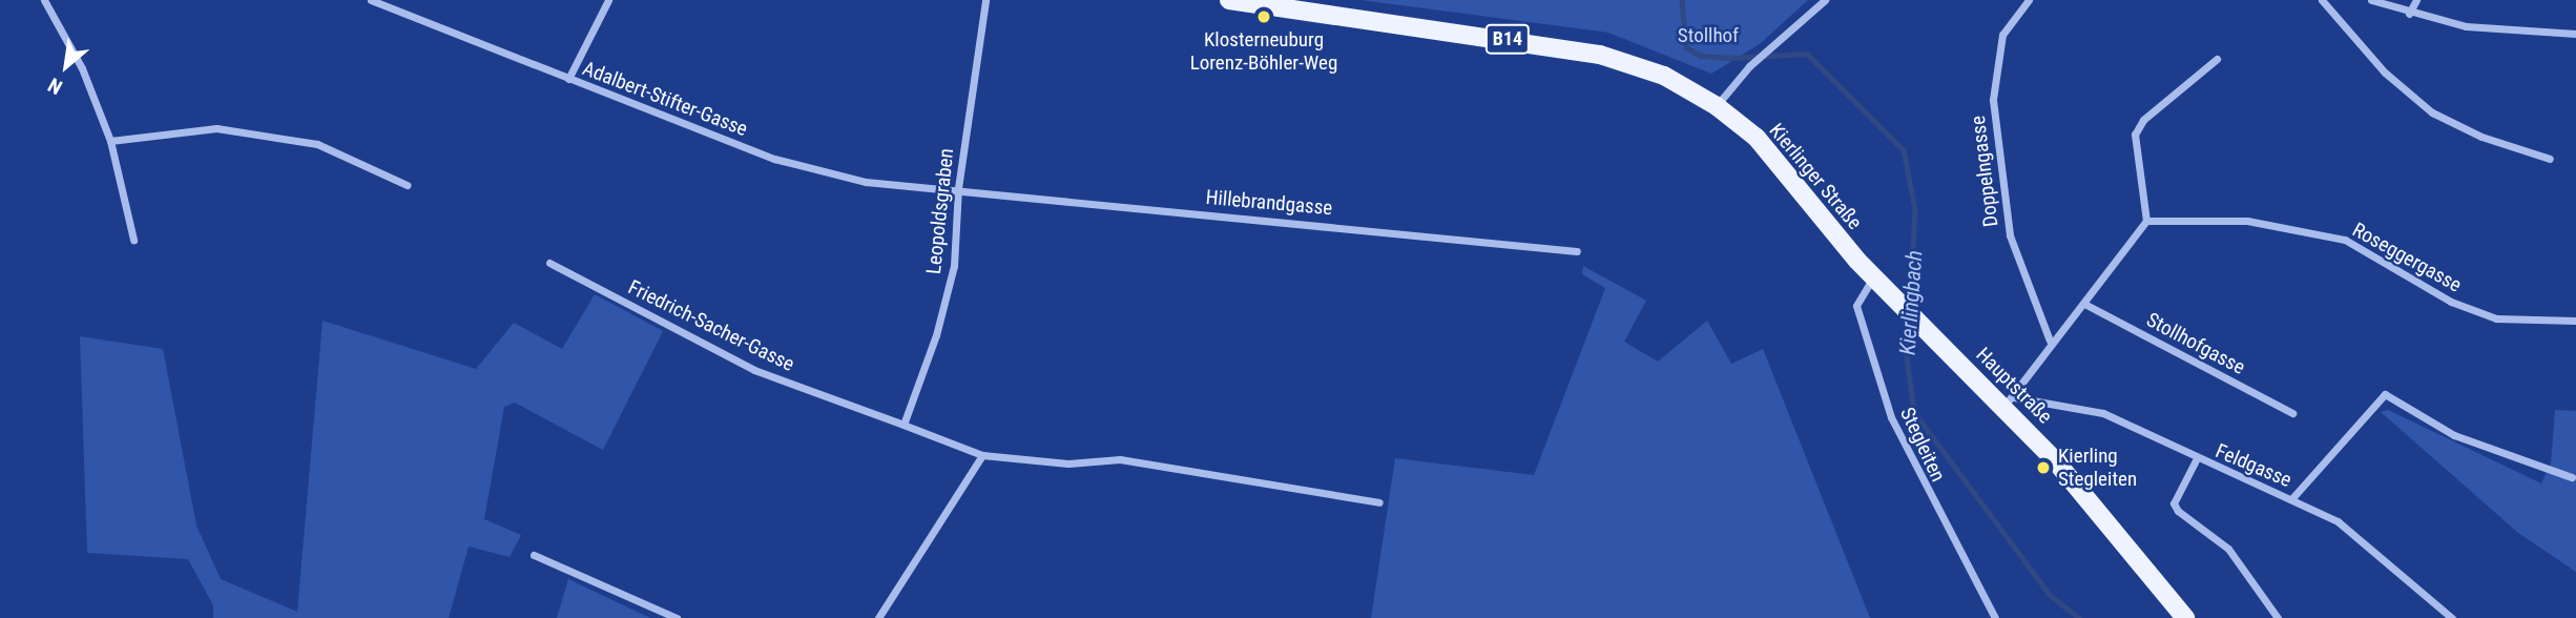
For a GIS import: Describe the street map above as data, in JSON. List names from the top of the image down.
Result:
{
  "streets": {
    "main road": ["B14", "Kierlinger Straße", "Hauptstraße"],
    "street": [
      "Adalbert-Stifter-Gasse",
      "Doppelngasse",
      "Hillebrandgasse",
      "Leopoldsgraben",
      "Roseggergasse",
      "Friedrich-Sacher-Gasse",
      "Stollhofgasse",
      "Stegleiten",
      "Feldgasse"
    ]
  },
  "crossings": [
    ["Adalbert-Stifter-Gasse", "Hillebrandgasse"],
    ["Adalbert-Stifter-Gasse", "Leopoldsgraben"],
    ["Kierlinger Straße", "Hauptstraße"],
    ["Kierlinger Straße", "Stegleiten"],
    ["Hillebrandgasse", "Leopoldsgraben"],
    ["Leopoldsgraben", "Friedrich-Sacher-Gasse"],
    ["Hauptstraße", "Feldgasse"]
  ],
  "water": ["Kierlingbach"],
  "parks": ["Stollhof"],
  "places": ["Klosterneuburg Lorenz-Böhler-Weg", "Kierling Stegleiten"],
  "north": "bottom left"
}
